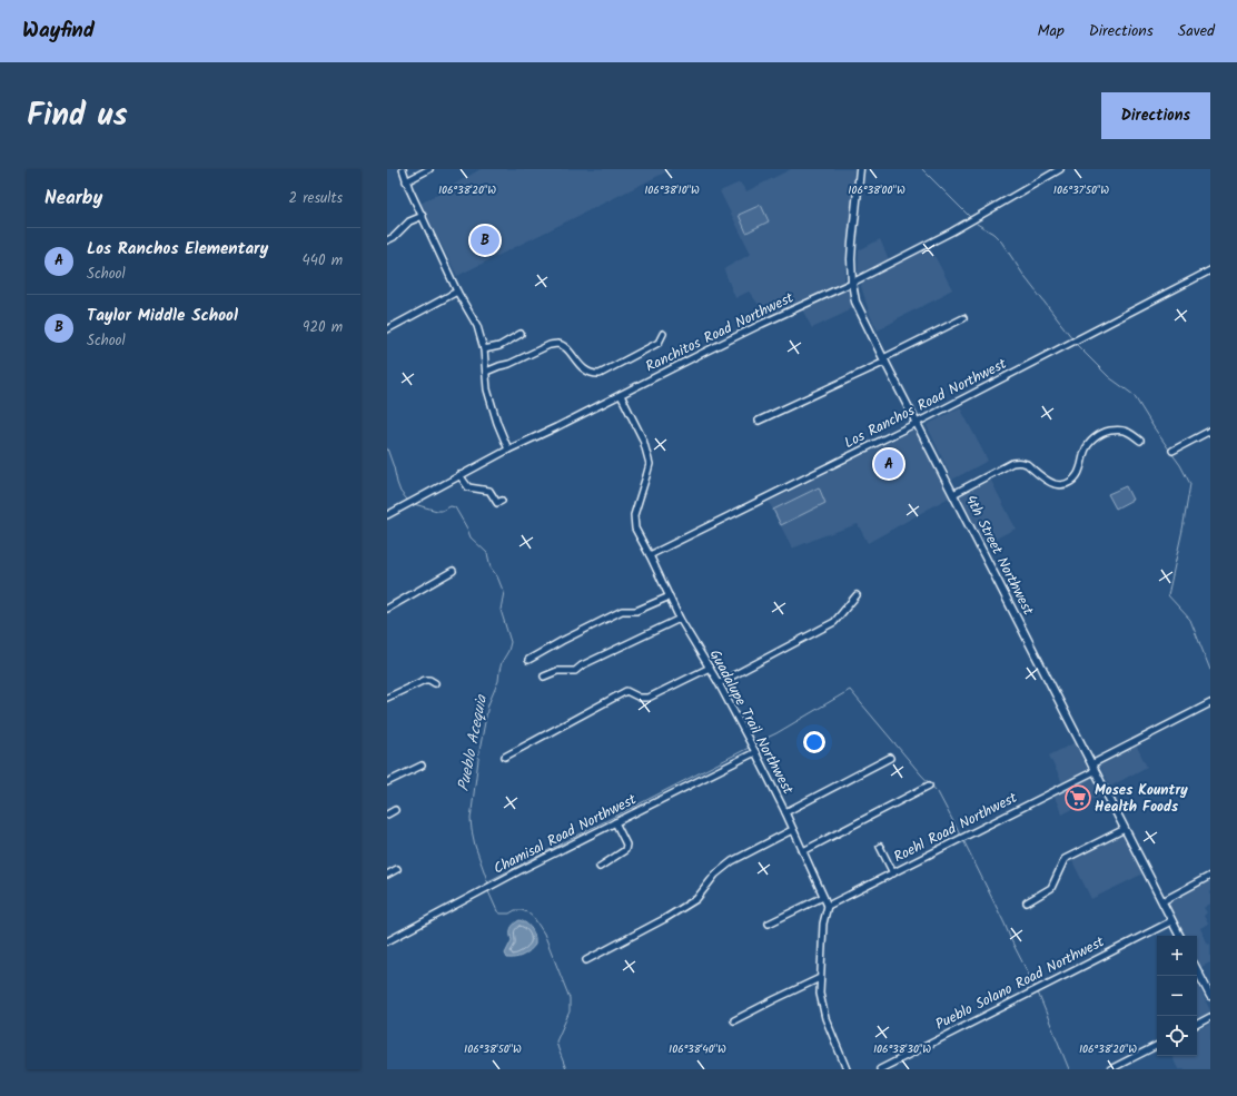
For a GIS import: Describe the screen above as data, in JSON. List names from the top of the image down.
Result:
{
  "streets": {
    "main road": ["4th Street Northwest"],
    "street": [
      "Ranchitos Road Northwest",
      "Los Ranchos Road Northwest",
      "Guadalupe Trail Northwest",
      "Roehl Road Northwest",
      "Chamisal Road Northwest",
      "Pueblo Solano Road Northwest"
    ]
  },
  "crossings": [
    ["Ranchitos Road Northwest", "4th Street Northwest"],
    ["Ranchitos Road Northwest", "Guadalupe Trail Northwest"],
    ["Los Ranchos Road Northwest", "4th Street Northwest"],
    ["Los Ranchos Road Northwest", "Guadalupe Trail Northwest"],
    ["4th Street Northwest", "Roehl Road Northwest"],
    ["4th Street Northwest", "Pueblo Solano Road Northwest"],
    ["Guadalupe Trail Northwest", "Roehl Road Northwest"],
    ["Guadalupe Trail Northwest", "Chamisal Road Northwest"]
  ],
  "water": ["Pueblo Acequia"],
  "places": {
    "supermarket": ["Moses Kountry Health Foods"]
  },
  "page": {
    "header": "Wayfind",
    "nav": ["Map", "Directions", "Saved"],
    "title": "Find us",
    "buttons": "Directions",
    "heading": ["Nearby", "2 results"],
    "pins": ["B", "A"],
    "list": [
      {
        "mark": "A",
        "name": "Los Ranchos Elementary",
        "note": "School",
        "value": "440 m"
      },
      {
        "mark": "B",
        "name": "Taylor Middle School",
        "note": "School",
        "value": "920 m"
      }
    ],
    "map_buttons": ["+", "−"]
  },
  "coordinates": [
    "106°38'20\"W",
    "106°38'10\"W",
    "106°38'00\"W",
    "106°37'50\"W",
    "106°38'50\"W",
    "106°38'40\"W",
    "106°38'30\"W"
  ]
}
